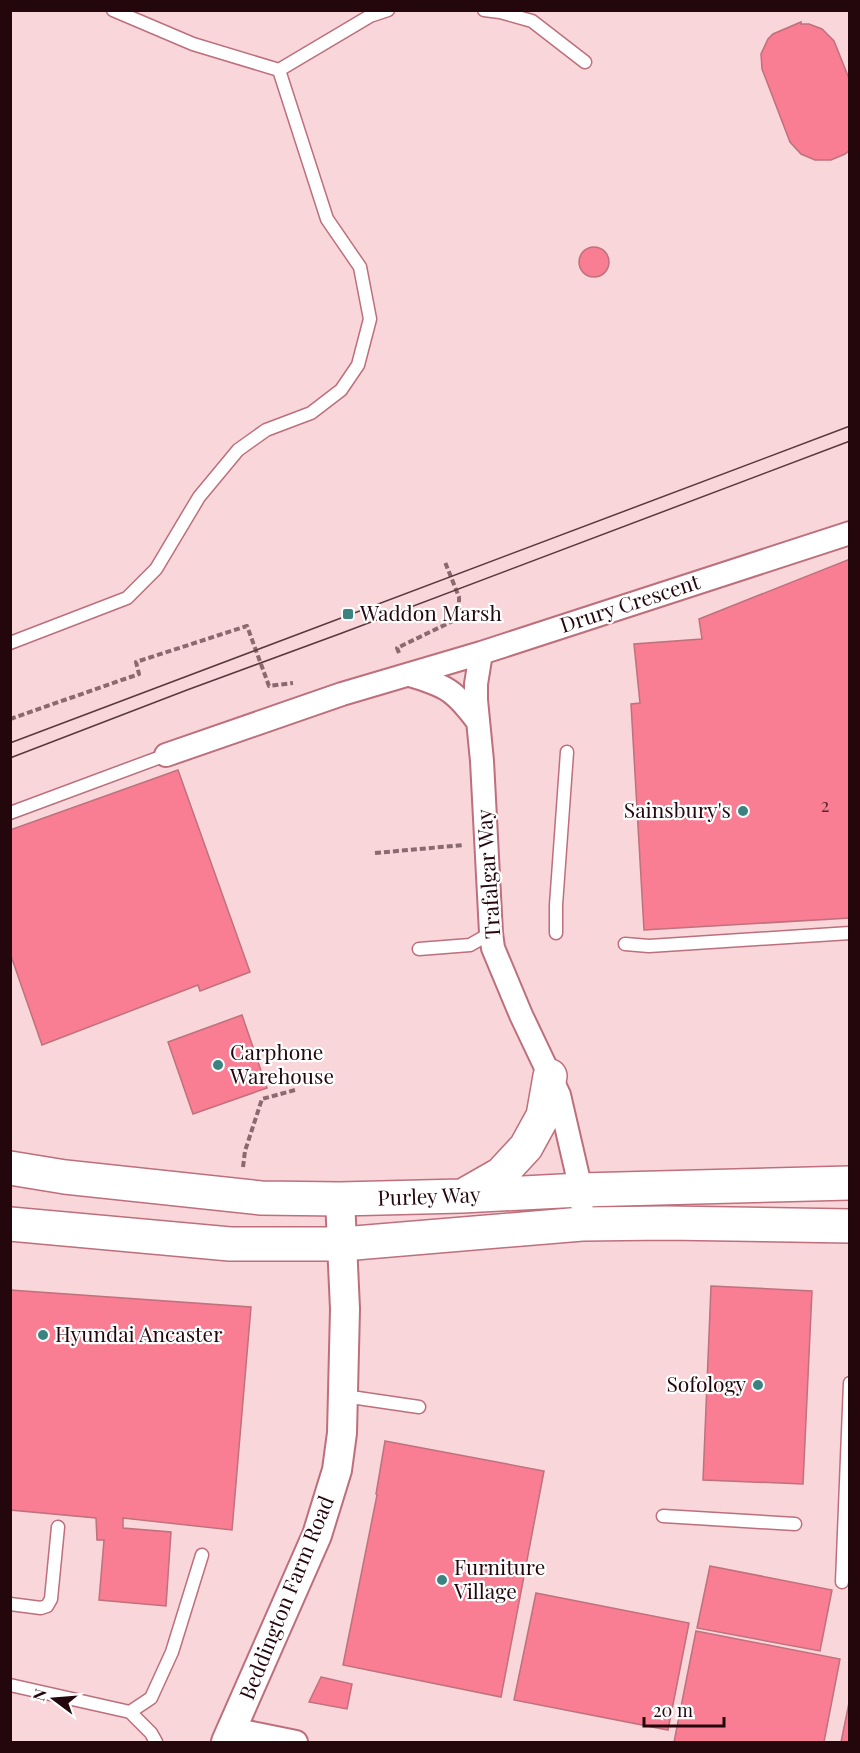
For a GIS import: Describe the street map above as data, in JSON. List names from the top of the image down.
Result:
{
  "streets": {
    "highway": ["Purley Way"],
    "street": ["Drury Crescent", "Trafalgar Way", "Beddington Farm Road"]
  },
  "crossings": [
    ["Drury Crescent", "Trafalgar Way"],
    ["Trafalgar Way", "Purley Way"],
    ["Purley Way", "Beddington Farm Road"]
  ],
  "places": {
    "transit": ["Waddon Marsh"],
    "other": [
      "Sainsbury's",
      "Carphone Warehouse",
      "Hyundai Ancaster",
      "Sofology",
      "Furniture Village"
    ]
  },
  "house_numbers": ["2"],
  "scale_bar": "20 m",
  "north": "left"
}
